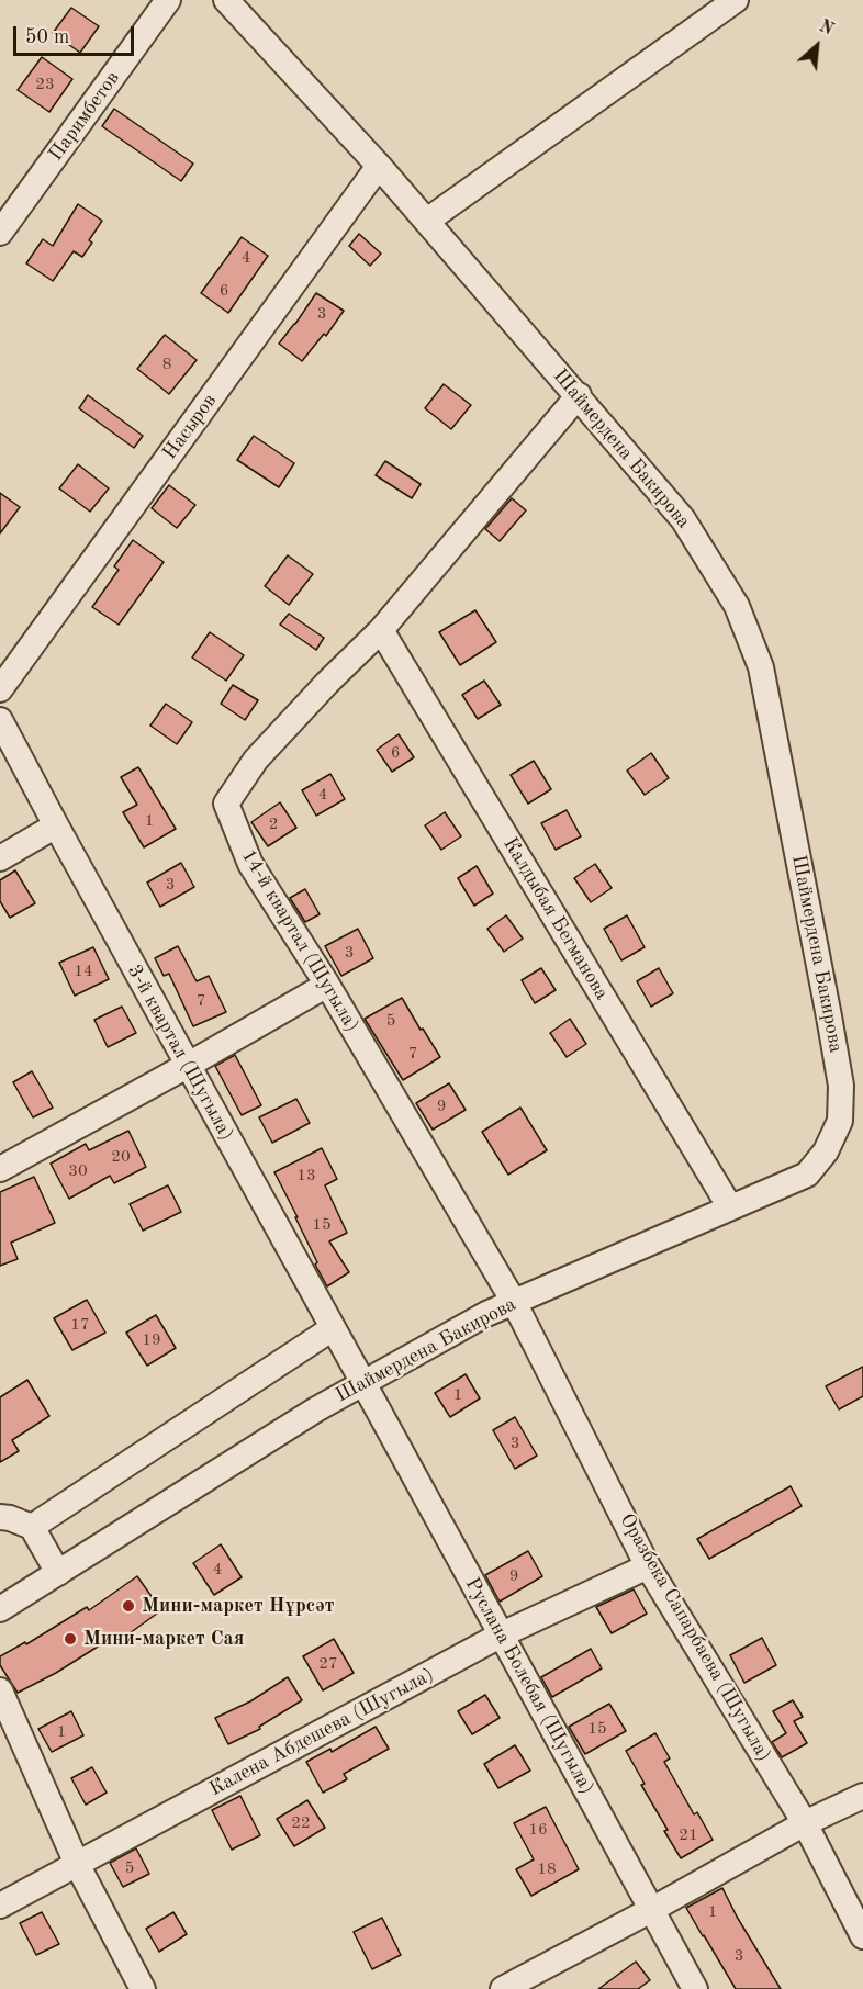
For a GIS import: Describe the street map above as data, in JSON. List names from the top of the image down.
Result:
{
  "streets": {
    "street": [
      "Паримбетов",
      "Насыров",
      "Шаймердена Бакирова",
      "Калдыбая Бегманова",
      "14-й квартал (Шугыла)",
      "3-й квартал (Шугыла)",
      "Оразбека Сапарбаева (Шугыла)",
      "Руслана Болебая (Шугыла)",
      "Калена Абдешева (Шугыла)"
    ]
  },
  "crossings": [
    ["Насыров", "Шаймердена Бакирова"],
    ["Шаймердена Бакирова", "Калдыбая Бегманова"],
    ["Шаймердена Бакирова", "14-й квартал (Шугыла)"],
    ["Шаймердена Бакирова", "3-й квартал (Шугыла)"],
    ["Шаймердена Бакирова", "Оразбека Сапарбаева (Шугыла)"],
    ["Шаймердена Бакирова", "Руслана Болебая (Шугыла)"],
    ["Калдыбая Бегманова", "14-й квартал (Шугыла)"],
    ["14-й квартал (Шугыла)", "Оразбека Сапарбаева (Шугыла)"],
    ["3-й квартал (Шугыла)", "Руслана Болебая (Шугыла)"],
    ["Оразбека Сапарбаева (Шугыла)", "Калена Абдешева (Шугыла)"],
    ["Руслана Болебая (Шугыла)", "Калена Абдешева (Шугыла)"]
  ],
  "places": ["Мини-маркет Нұрсәт", "Мини-маркет Сая"],
  "house_numbers": [
    "23",
    "4",
    "6",
    "3",
    "8",
    "6",
    "4",
    "1",
    "2",
    "3",
    "3",
    "14",
    "7",
    "5",
    "7",
    "9",
    "20",
    "30",
    "13",
    "15",
    "17",
    "19",
    "1",
    "3",
    "4",
    "9",
    "27",
    "15",
    "1",
    "22",
    "16",
    "21",
    "5",
    "18",
    "1",
    "3"
  ],
  "scale_bar": "50 m",
  "north": "top right"
}
